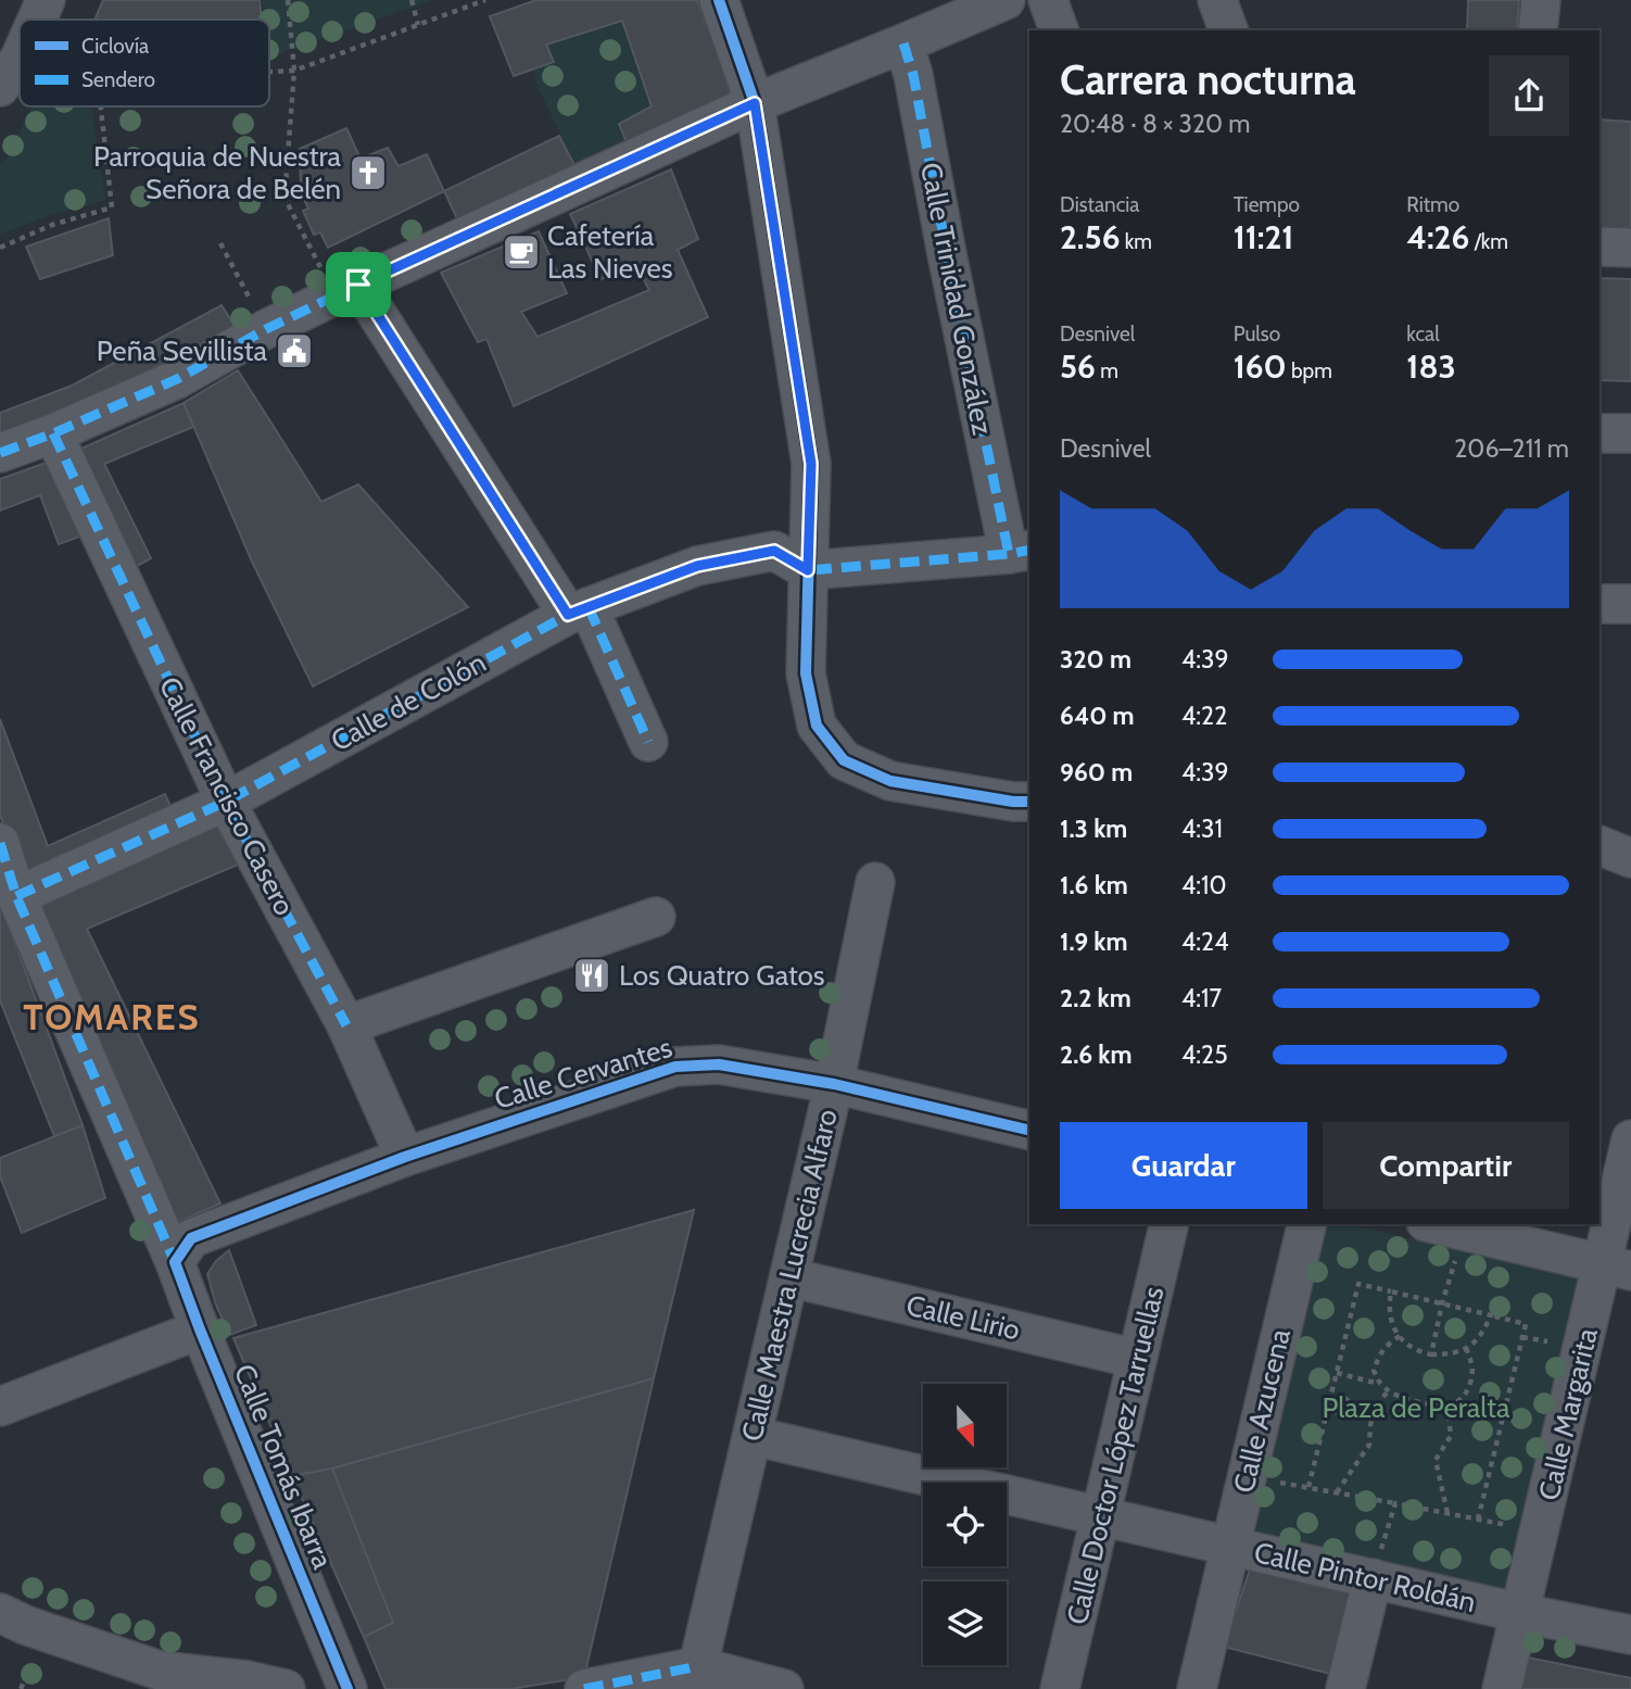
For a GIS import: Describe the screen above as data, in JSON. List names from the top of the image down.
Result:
{
  "streets": {
    "street": [
      "Calle Trinidad González",
      "Calle de Colón",
      "Calle Francisco Casero",
      "Calle Cervantes",
      "Calle Maestra Lucrecia Alfaro",
      "Calle Lirio",
      "Calle Azucena",
      "Calle Margarita",
      "Calle Doctor López Tarruellas",
      "Calle Tomás Ibarra",
      "Calle Pintor Roldán"
    ]
  },
  "crossings": [
    ["Calle de Colón", "Calle Francisco Casero"],
    ["Calle de Colón", "Calle Tomás Ibarra"],
    ["Calle Francisco Casero", "Calle Cervantes"],
    ["Calle Cervantes", "Calle Maestra Lucrecia Alfaro"],
    ["Calle Cervantes", "Calle Tomás Ibarra"],
    ["Calle Maestra Lucrecia Alfaro", "Calle Lirio"],
    ["Calle Maestra Lucrecia Alfaro", "Calle Pintor Roldán"],
    ["Calle Lirio", "Calle Doctor López Tarruellas"],
    ["Calle Azucena", "Calle Pintor Roldán"],
    ["Calle Margarita", "Calle Pintor Roldán"],
    ["Calle Doctor López Tarruellas", "Calle Pintor Roldán"]
  ],
  "districts": ["TOMARES"],
  "parks": ["Plaza de Peralta"],
  "places": {
    "church": ["Parroquia de Nuestra Señora de Belén"],
    "cafe": ["Cafetería Las Nieves"],
    "public building": ["Peña Sevillista"],
    "restaurant": ["Los Quatro Gatos"]
  },
  "legend": ["Ciclovía", "Sendero"],
  "north": "bottom",
  "page": {
    "heading": ["Carrera nocturna", "20:48 · 8 × 320 m"],
    "stats": [
      ["Distancia", "2.56 km"],
      ["Tiempo", "11:21"],
      ["Ritmo", "4:26 /km"],
      ["Desnivel", "56 m"],
      ["Pulso", "160 bpm"],
      ["kcal", "183"]
    ],
    "chart": ["Desnivel", "206–211 m"],
    "list": [
      {
        "name": "320 m",
        "note": "4:39"
      },
      {
        "name": "640 m",
        "note": "4:22"
      },
      {
        "name": "960 m",
        "note": "4:39"
      },
      {
        "name": "1.3 km",
        "note": "4:31"
      },
      {
        "name": "1.6 km",
        "note": "4:10"
      },
      {
        "name": "1.9 km",
        "note": "4:24"
      },
      {
        "name": "2.2 km",
        "note": "4:17"
      },
      {
        "name": "2.6 km",
        "note": "4:25"
      }
    ],
    "buttons": ["Guardar", "Compartir"]
  }
}
